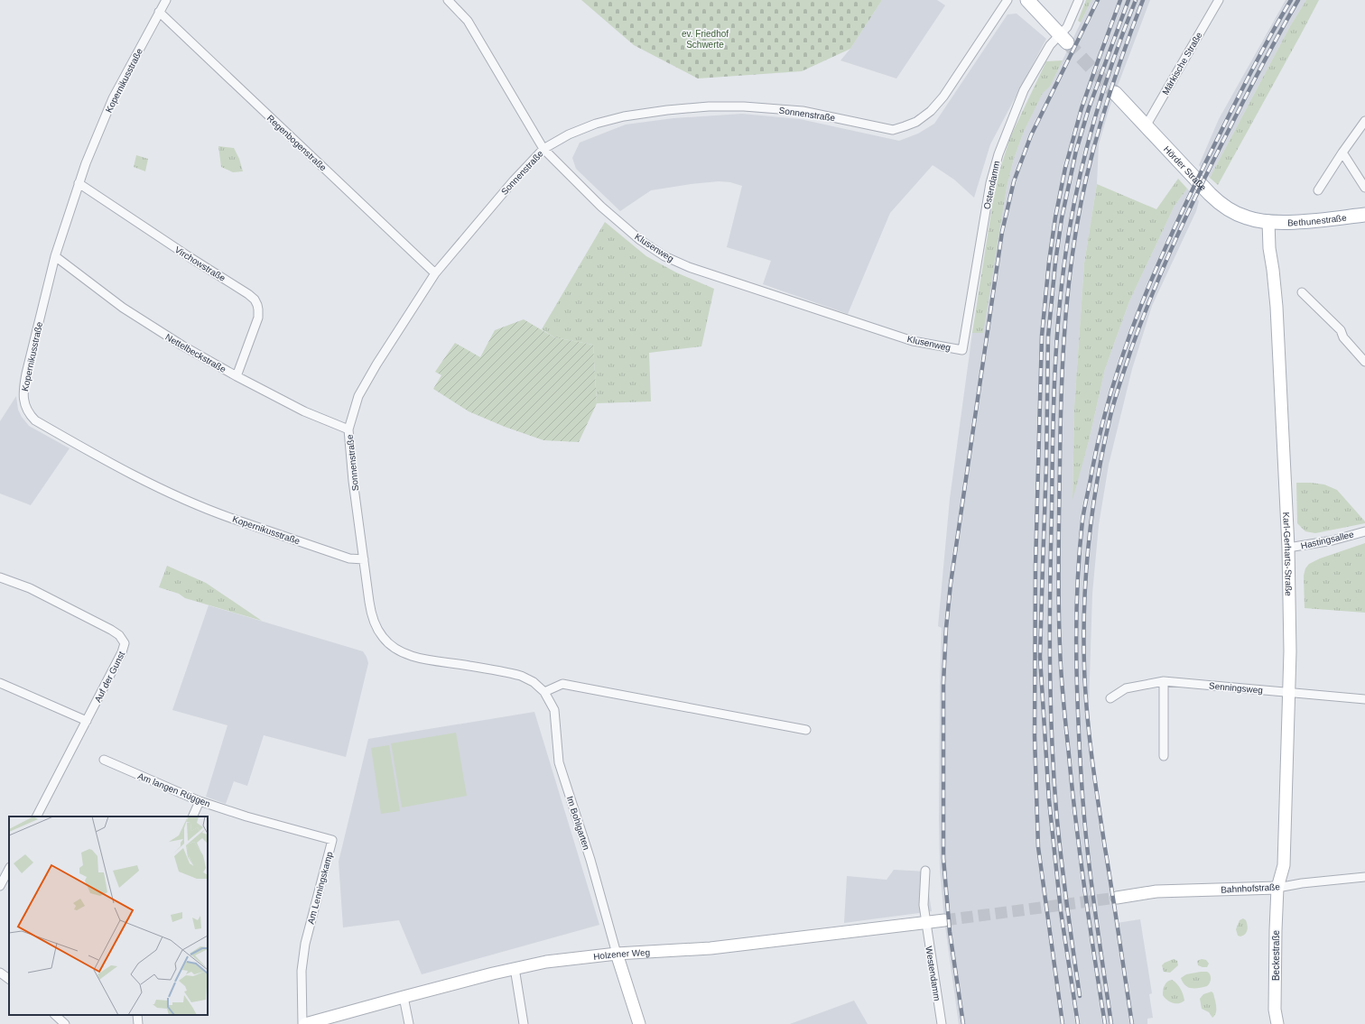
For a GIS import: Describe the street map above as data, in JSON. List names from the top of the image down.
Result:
{
  "streets": {
    "main road": [
      "Hörder Straße",
      "Bethunestraße",
      "Karl-Gerharts-Straße",
      "Bahnhofstraße",
      "Holzener Weg",
      "Beckestraße"
    ],
    "street": [
      "Märkische Straße",
      "Kopernikusstraße",
      "Sonnenstraße",
      "Regenbogenstraße",
      "Ostendamm",
      "Klusenweg",
      "Virchowstraße",
      "Nettelbeckstraße",
      "Hastingsallee",
      "Auf der Gunst",
      "Senningsweg",
      "Am langen Rüggen",
      "Im Bohlgarten",
      "Am Lenningskamp",
      "Westendamm"
    ]
  },
  "crossings": [
    ["Märkische Straße", "Hörder Straße"],
    ["Kopernikusstraße", "Sonnenstraße"],
    ["Kopernikusstraße", "Regenbogenstraße"],
    ["Kopernikusstraße", "Virchowstraße"],
    ["Kopernikusstraße", "Nettelbeckstraße"],
    ["Sonnenstraße", "Regenbogenstraße"],
    ["Sonnenstraße", "Klusenweg"],
    ["Sonnenstraße", "Nettelbeckstraße"],
    ["Sonnenstraße", "Im Bohlgarten"],
    ["Hörder Straße", "Bethunestraße"],
    ["Hörder Straße", "Karl-Gerharts-Straße"],
    ["Ostendamm", "Klusenweg"],
    ["Bethunestraße", "Karl-Gerharts-Straße"],
    ["Virchowstraße", "Nettelbeckstraße"],
    ["Hastingsallee", "Karl-Gerharts-Straße"],
    ["Karl-Gerharts-Straße", "Senningsweg"],
    ["Karl-Gerharts-Straße", "Bahnhofstraße"],
    ["Karl-Gerharts-Straße", "Beckestraße"],
    ["Am langen Rüggen", "Am Lenningskamp"],
    ["Im Bohlgarten", "Holzener Weg"],
    ["Am Lenningskamp", "Holzener Weg"],
    ["Bahnhofstraße", "Beckestraße"],
    ["Holzener Weg", "Westendamm"]
  ],
  "parks": ["ev. Friedhof Schwerte"]
}
